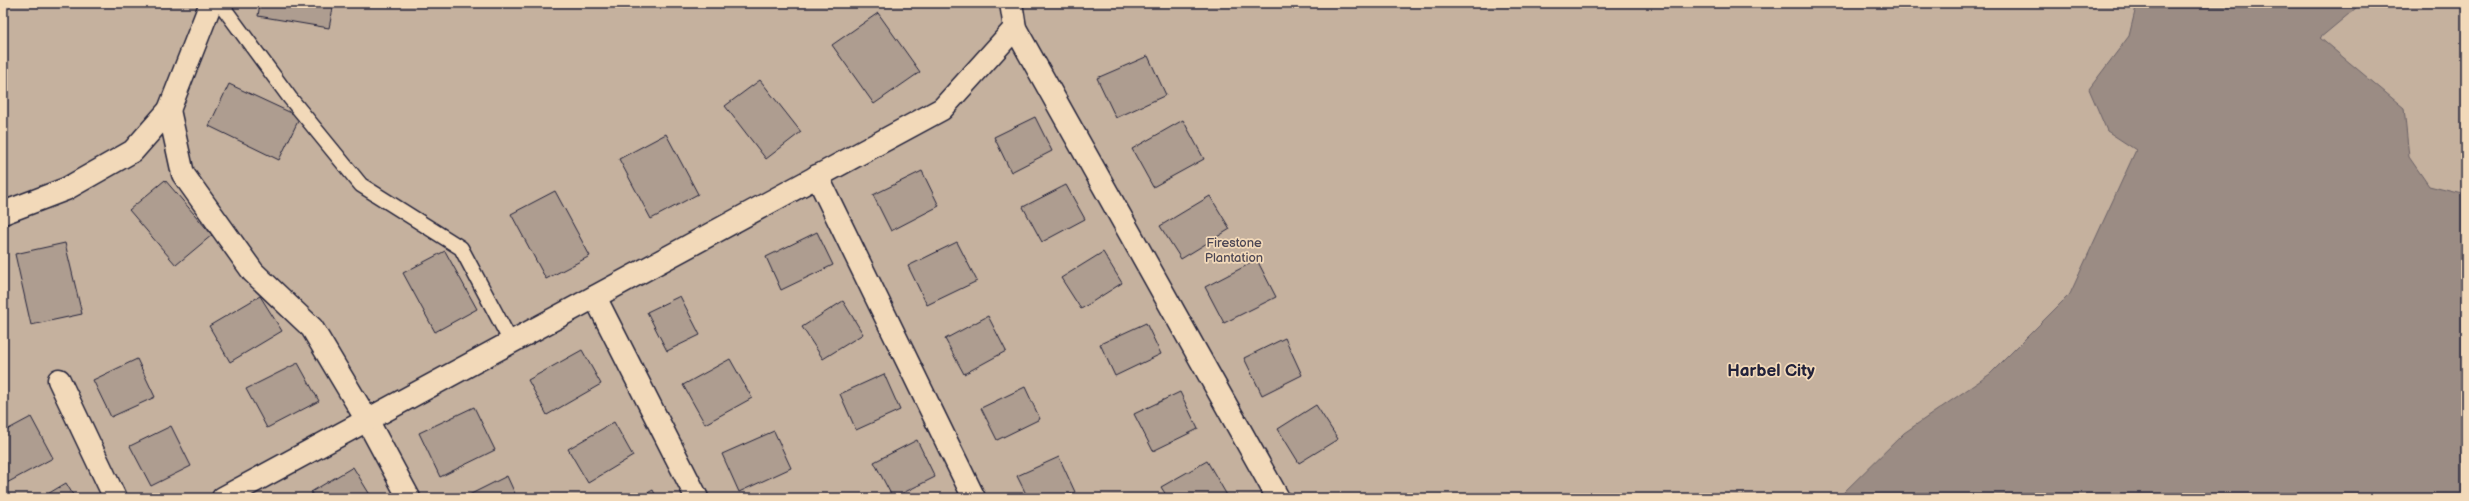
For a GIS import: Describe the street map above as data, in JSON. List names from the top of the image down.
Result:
{
  "districts": ["Harbel City"],
  "parks": ["Firestone Plantation"]
}
